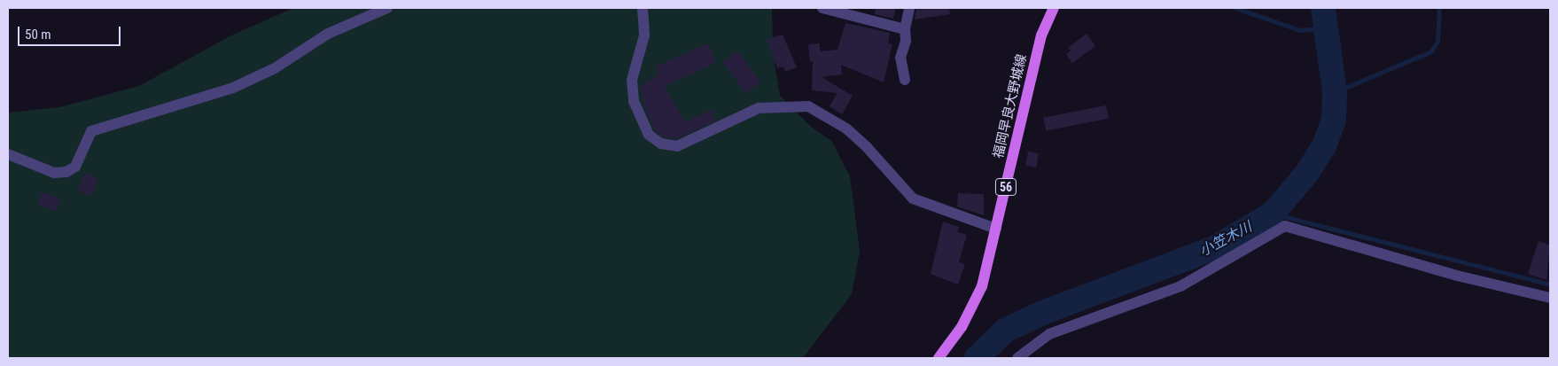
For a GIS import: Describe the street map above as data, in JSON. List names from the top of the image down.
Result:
{
  "streets": {
    "main road": ["福岡早良大野城線", "56"]
  },
  "water": ["小笠木川"],
  "scale_bar": "50 m"
}
